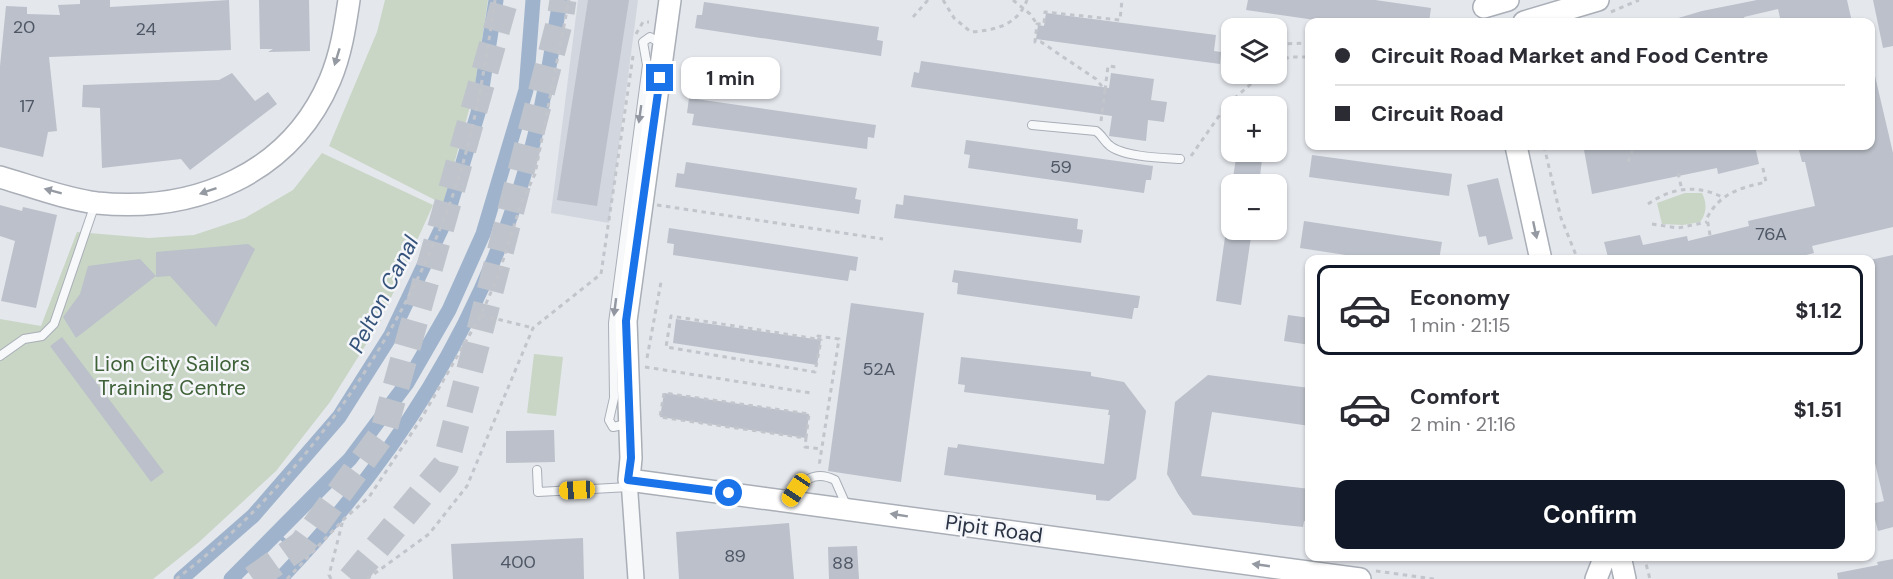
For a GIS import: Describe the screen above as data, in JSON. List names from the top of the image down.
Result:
{
  "streets": {
    "street": ["Pipit Road"]
  },
  "one_way": ["Pipit Road"],
  "water": ["Pelton Canal"],
  "parks": ["Lion City Sailors Training Centre"],
  "house_numbers": [
    "20",
    "24",
    "17",
    "59",
    "76A",
    "52A",
    "89",
    "400",
    "88"
  ],
  "page": {
    "map_buttons": ["+", "−"],
    "banner": ["Circuit Road Market and Food Centre", "Circuit Road"],
    "bubble": "1 min",
    "list": [
      {
        "name": "Economy",
        "note": "1 min · 21:15",
        "value": "$1.12"
      },
      {
        "name": "Comfort",
        "note": "2 min · 21:16",
        "value": "$1.51"
      }
    ],
    "buttons": "Confirm"
  }
}
